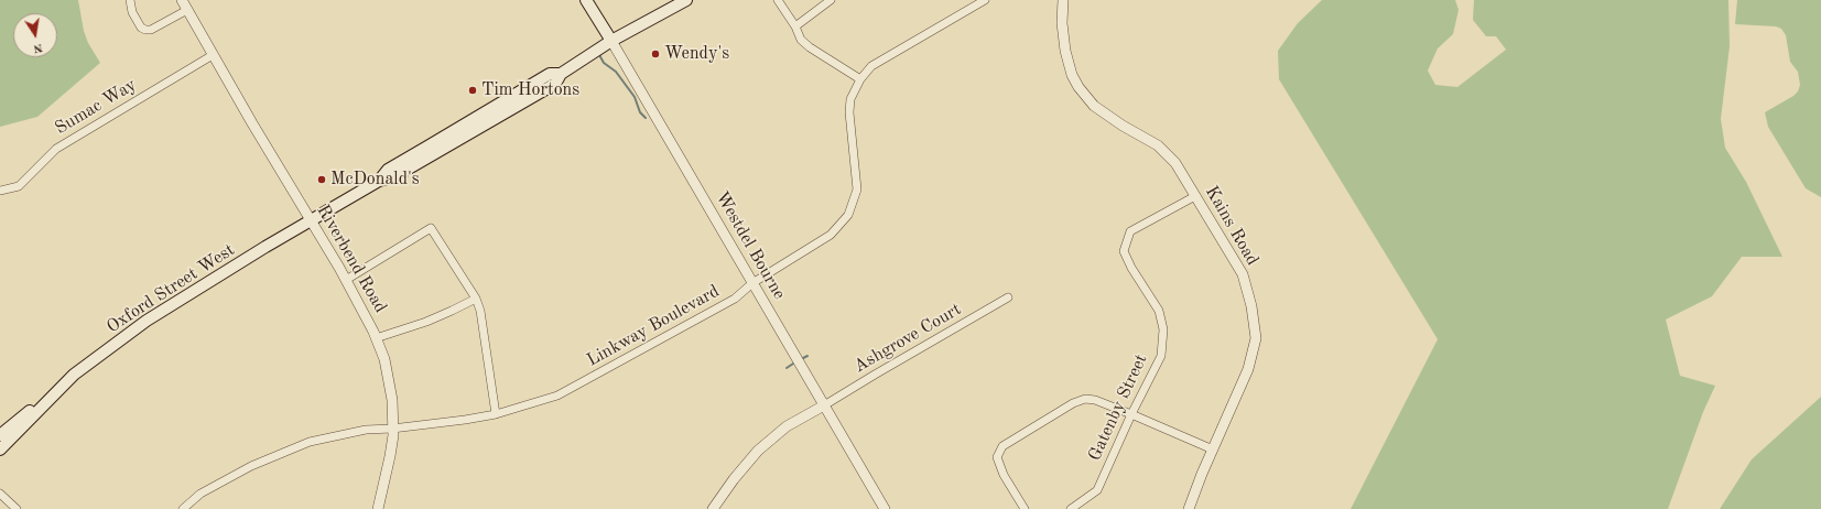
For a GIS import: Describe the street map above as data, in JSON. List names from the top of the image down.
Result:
{
  "streets": {
    "main road": ["Westdel Bourne", "Oxford Street West"],
    "street": [
      "Sumac Way",
      "Kains Road",
      "Riverbend Road",
      "Linkway Boulevard",
      "Ashgrove Court",
      "Gatenby Street"
    ]
  },
  "crossings": [
    ["Sumac Way", "Riverbend Road"],
    ["Kains Road", "Gatenby Street"],
    ["Westdel Bourne", "Oxford Street West"],
    ["Westdel Bourne", "Linkway Boulevard"],
    ["Westdel Bourne", "Ashgrove Court"],
    ["Riverbend Road", "Oxford Street West"],
    ["Riverbend Road", "Linkway Boulevard"]
  ],
  "places": ["Wendy's", "Tim Hortons", "McDonald's"],
  "north": "bottom"
}
